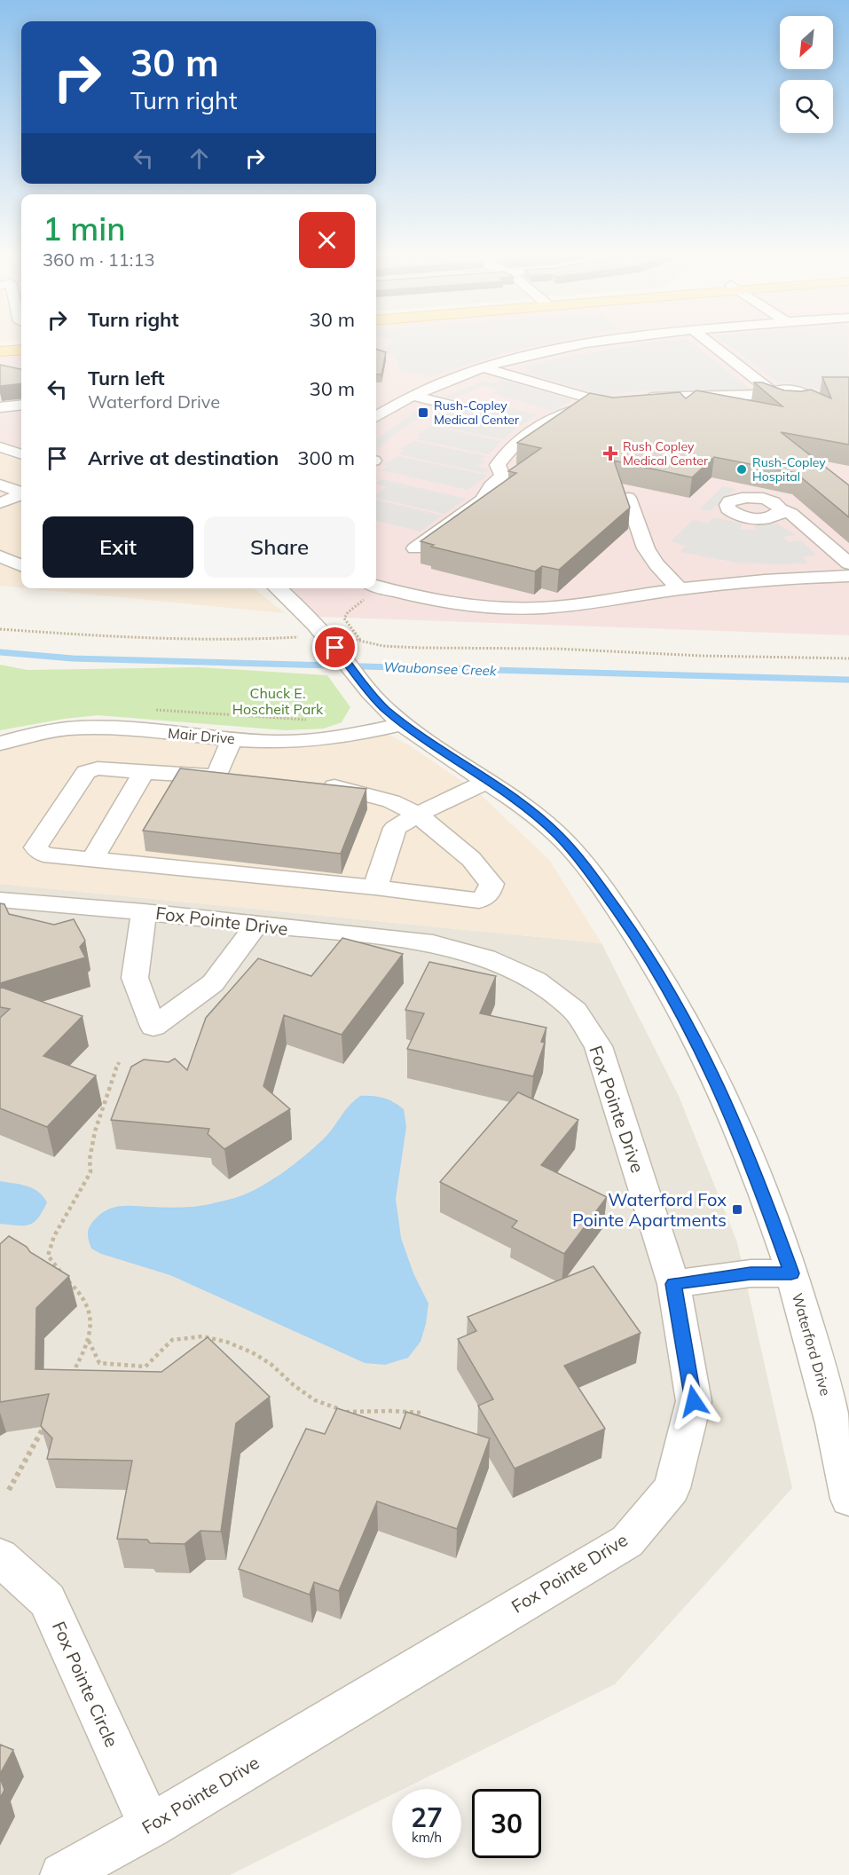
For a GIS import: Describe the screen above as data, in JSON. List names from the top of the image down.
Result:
{
  "streets": {
    "street": [
      "Mair Drive",
      "Fox Pointe Drive",
      "Waterford Drive",
      "Fox Pointe Circle"
    ]
  },
  "crossings": [
    ["Mair Drive", "Waterford Drive"],
    ["Fox Pointe Drive", "Fox Pointe Circle"]
  ],
  "water": ["Waubonsee Creek"],
  "parks": ["Chuck E. Hoscheit Park"],
  "places": {
    "transit": ["Rush-Copley Medical Center", "Waterford Fox Pointe Apartments"],
    "health": ["Rush Copley Medical Center"],
    "other": ["Rush-Copley Hospital"]
  },
  "north": "bottom left",
  "page": {
    "turn": ["30 m", "Turn right"],
    "heading": ["1 min", "360 m · 11:13"],
    "list": [
      {
        "name": "Turn right",
        "value": "30 m"
      },
      {
        "name": "Turn left",
        "note": "Waterford Drive",
        "value": "30 m"
      },
      {
        "name": "Arrive at destination",
        "value": "300 m"
      }
    ],
    "buttons": ["Exit", "Share"],
    "speed": "27 km/h",
    "limit": "30"
  }
}
